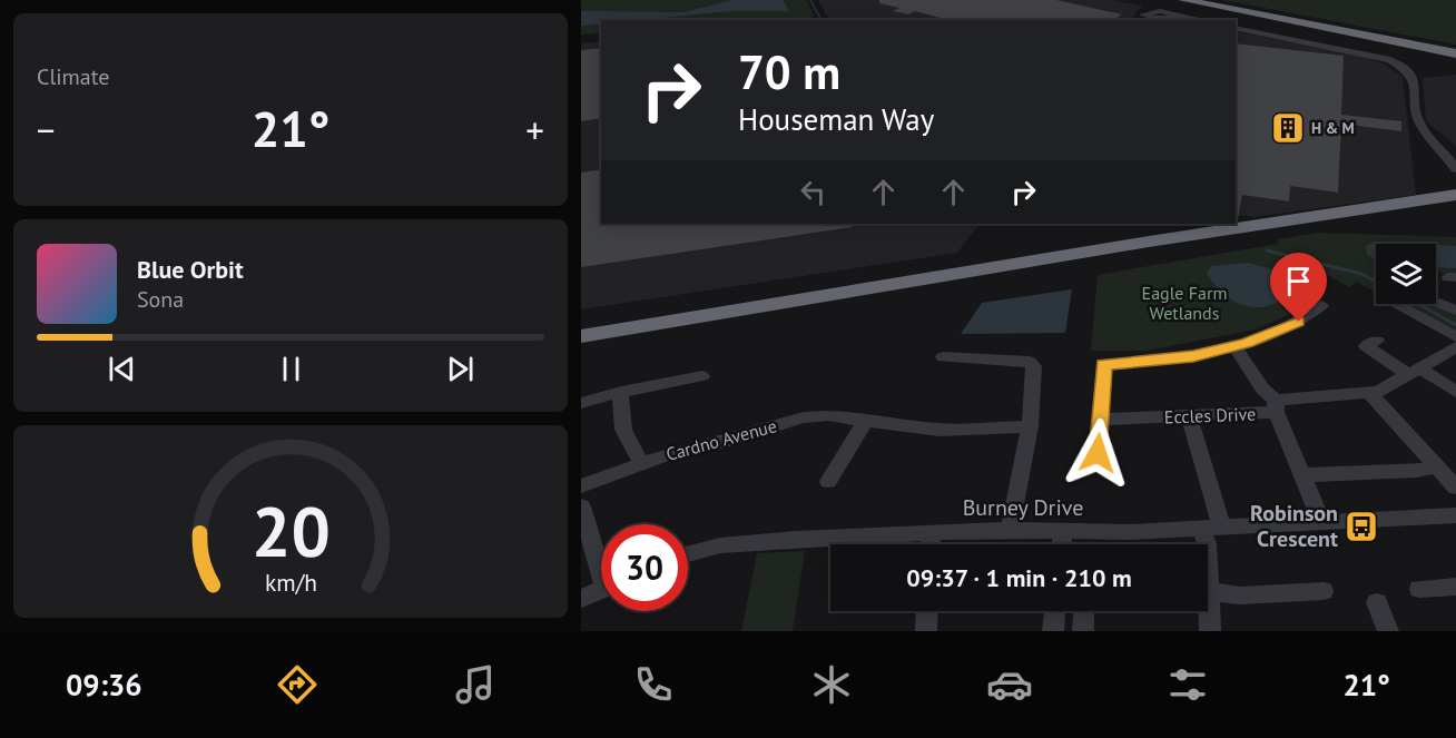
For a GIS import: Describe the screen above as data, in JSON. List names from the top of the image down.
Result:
{
  "streets": {
    "street": ["Eccles Drive", "Cardno Avenue", "Burney Drive"]
  },
  "parks": ["Eagle Farm Wetlands"],
  "places": {
    "building": ["H & M"],
    "bus stop": ["Robinson Crescent"]
  },
  "page": {
    "tile": "Climate",
    "turn": ["70 m", "Houseman Way"],
    "heat": ["−", "21°", "+"],
    "song": ["Blue Orbit", "Sona"],
    "limit": "30",
    "trip": "09:37 · 1 min · 210 m",
    "tabs": ["09:36", "21°"],
    "gauge": ["20", "km/h"]
  }
}
